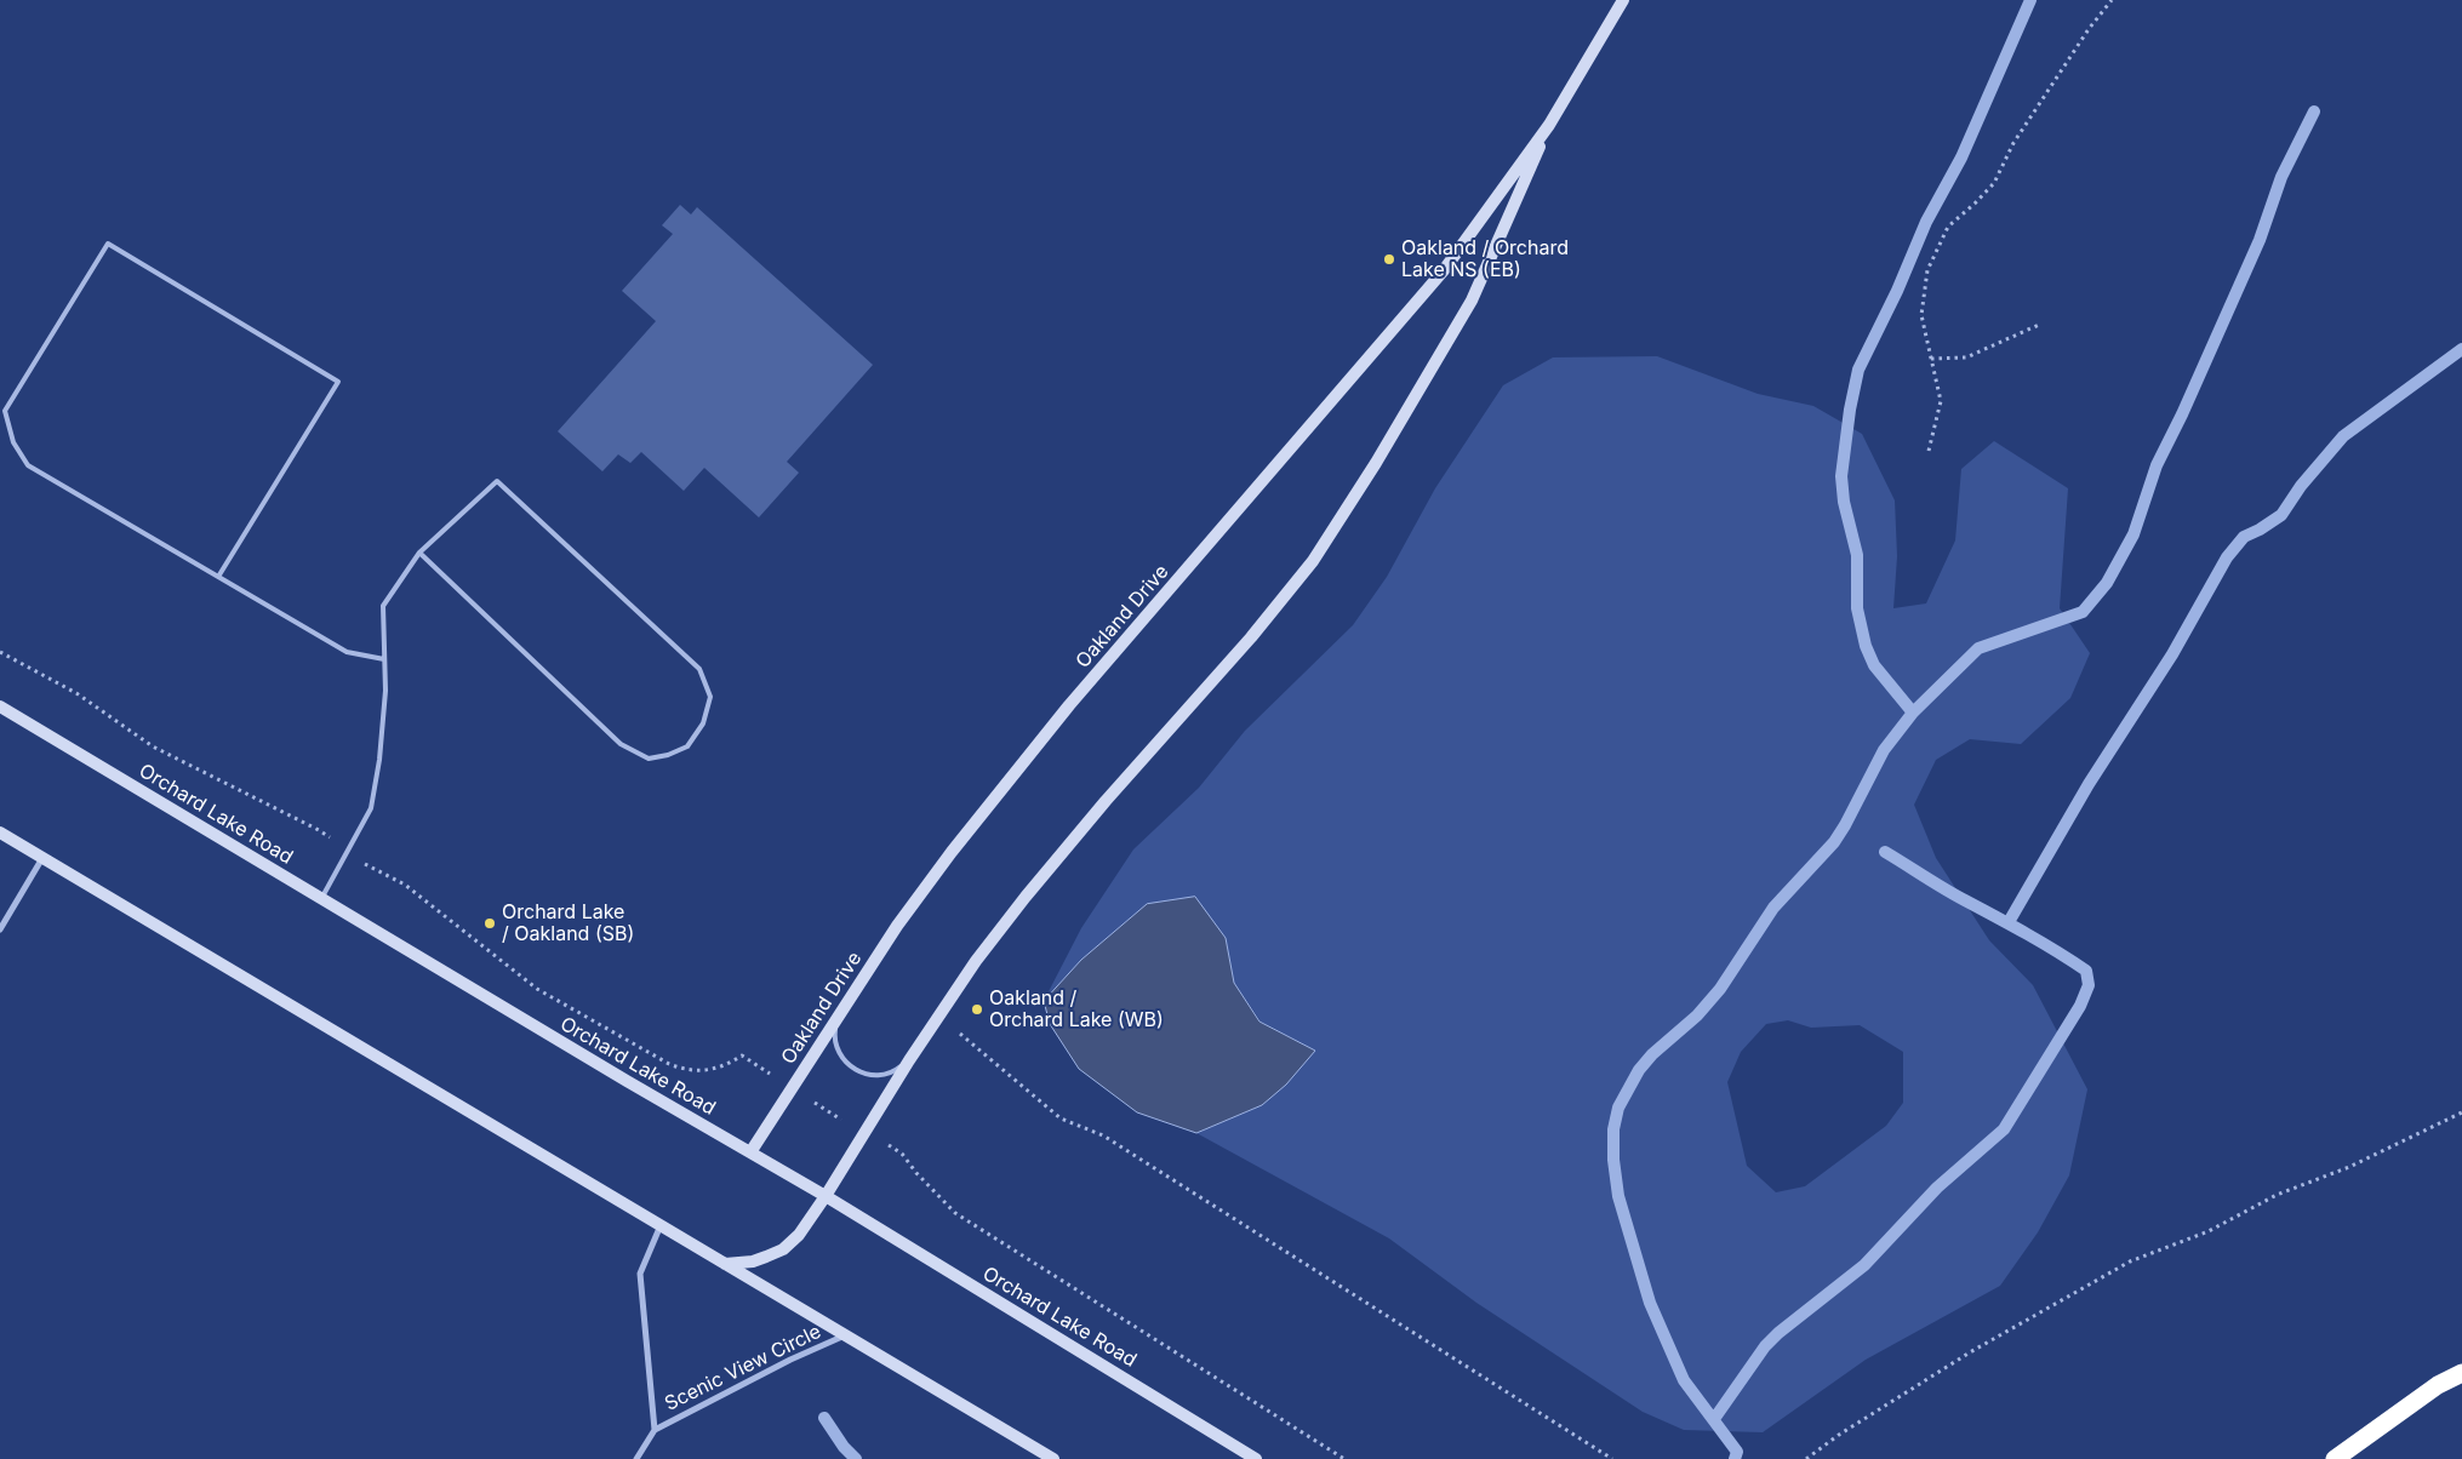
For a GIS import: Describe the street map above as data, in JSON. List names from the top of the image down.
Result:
{
  "streets": {
    "main road": ["Oakland Drive", "Orchard Lake Road"],
    "street": ["Scenic View Circle"]
  },
  "crossings": [
    ["Oakland Drive", "Orchard Lake Road"]
  ],
  "places": ["Oakland / Orchard Lake NS (EB)", "Orchard Lake / Oakland (SB)", "Oakland / Orchard Lake (WB)"]
}
